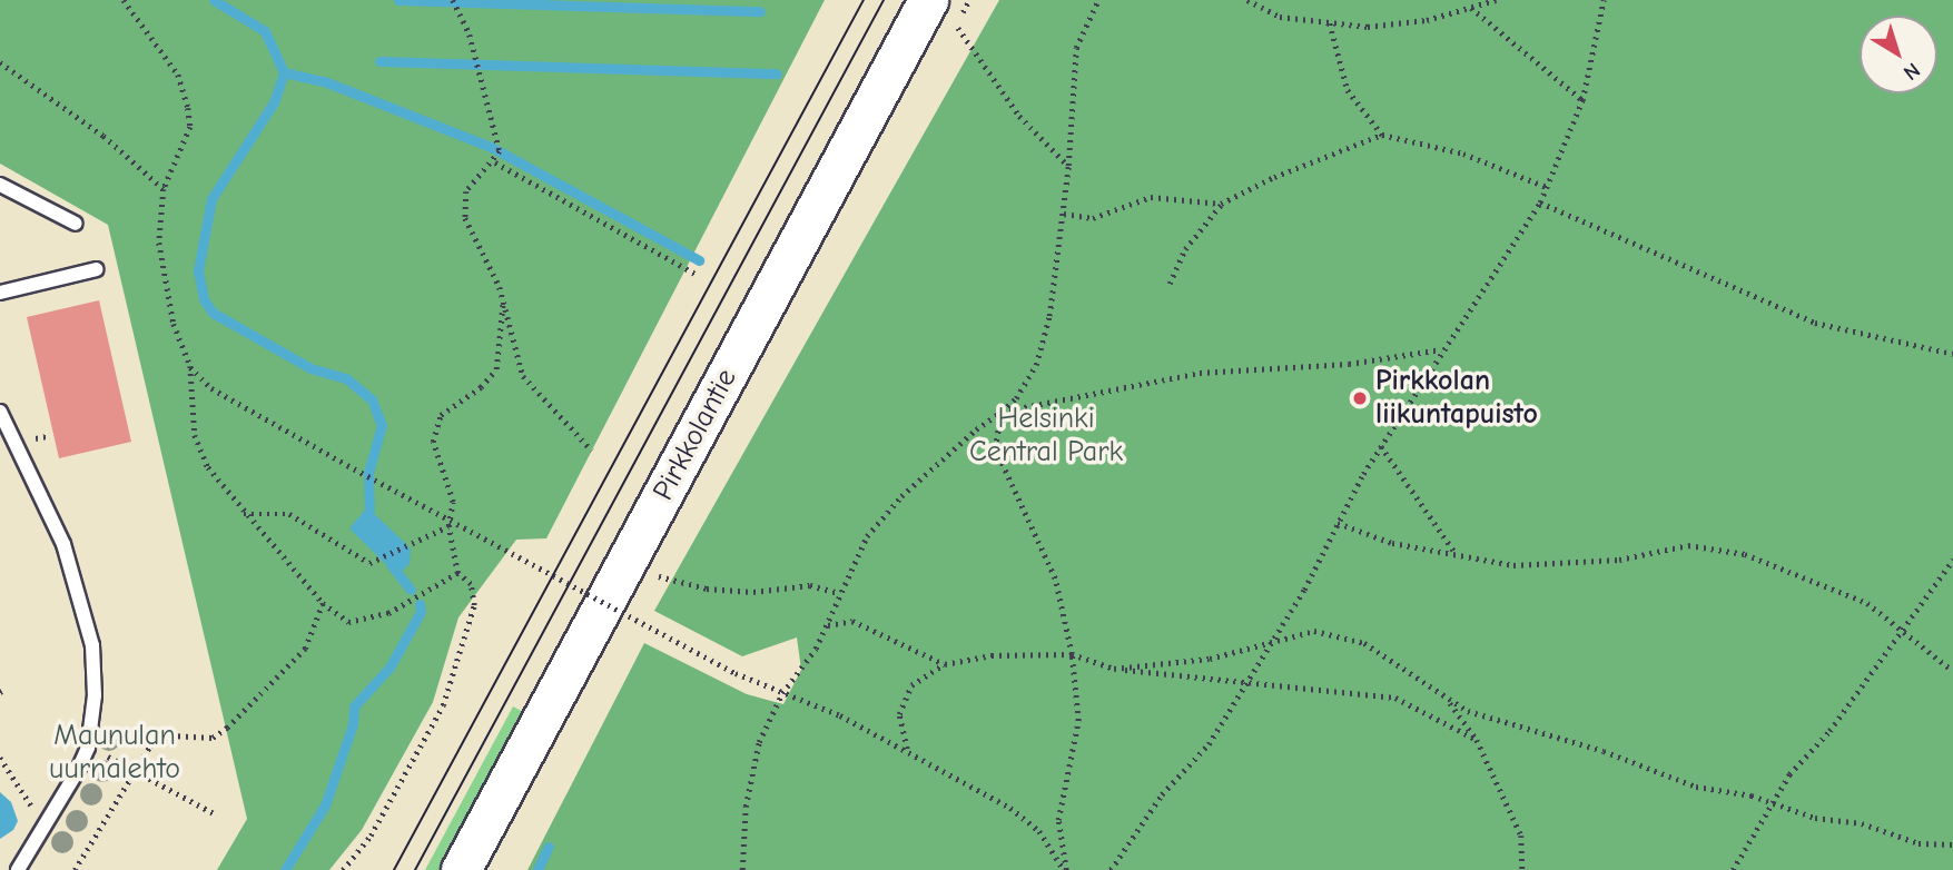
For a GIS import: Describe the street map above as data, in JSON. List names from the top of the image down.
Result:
{
  "streets": {
    "main road": ["Pirkkolantie"]
  },
  "parks": ["Helsinki Central Park", "Maunulan uurnalehto"],
  "places": ["Pirkkolan liikuntapuisto"],
  "north": "bottom right"
}
